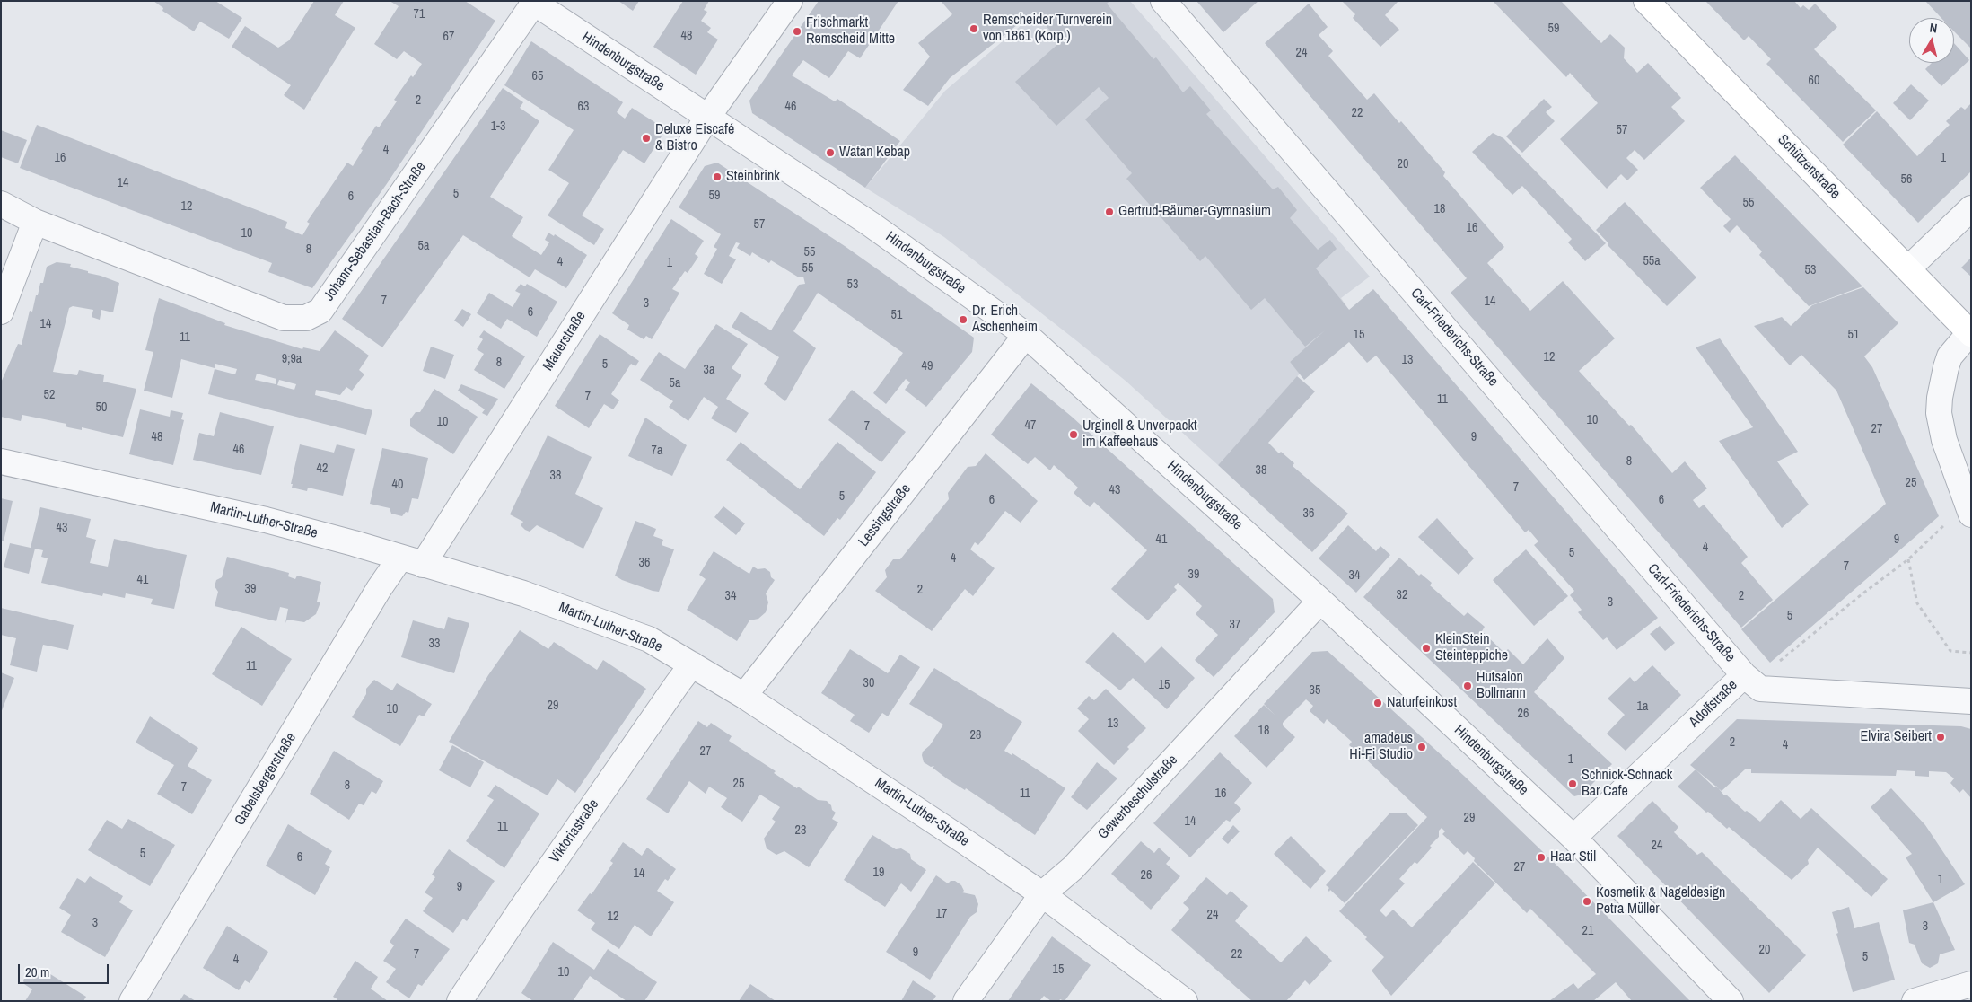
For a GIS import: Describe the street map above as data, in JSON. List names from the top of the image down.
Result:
{
  "streets": {
    "street": [
      "Hindenburgstraße",
      "Schützenstraße",
      "Johann-Sebastian-Bach-Straße",
      "Carl-Friederichs-Straße",
      "Mauerstraße",
      "Lessingstraße",
      "Martin-Luther-Straße",
      "Adolfstraße",
      "Gabelsbergerstraße",
      "Gewerbeschulstraße",
      "Viktoriastraße"
    ]
  },
  "crossings": [
    ["Hindenburgstraße", "Johann-Sebastian-Bach-Straße"],
    ["Hindenburgstraße", "Mauerstraße"],
    ["Hindenburgstraße", "Lessingstraße"],
    ["Hindenburgstraße", "Adolfstraße"],
    ["Hindenburgstraße", "Gewerbeschulstraße"],
    ["Carl-Friederichs-Straße", "Adolfstraße"],
    ["Mauerstraße", "Martin-Luther-Straße"],
    ["Lessingstraße", "Martin-Luther-Straße"],
    ["Martin-Luther-Straße", "Gabelsbergerstraße"],
    ["Martin-Luther-Straße", "Gewerbeschulstraße"],
    ["Martin-Luther-Straße", "Viktoriastraße"]
  ],
  "places": [
    "Remscheider Turnverein von 1861 (Korp.)",
    "Frischmarkt Remscheid Mitte",
    "Deluxe Eiscafé & Bistro",
    "Watan Kebap",
    "Steinbrink",
    "Gertrud-Bäumer-Gymnasium",
    "Dr. Erich Aschenheim",
    "Urginell & Unverpackt im Kaffeehaus",
    "KleinStein Steinteppiche",
    "Hutsalon Bollmann",
    "Naturfeinkost",
    "Elvira Seibert",
    "amadeus Hi-Fi Studio",
    "Schnick-Schnack Bar Cafe",
    "Haar Stil",
    "Kosmetik & Nageldesign Petra Müller"
  ],
  "house_numbers": [
    "71",
    "59",
    "48",
    "67",
    "24",
    "65",
    "60",
    "2",
    "63",
    "46",
    "22",
    "1-3",
    "57",
    "4",
    "16",
    "1",
    "20",
    "56",
    "14",
    "5",
    "59",
    "6",
    "55",
    "12",
    "18",
    "57",
    "16",
    "10",
    "5a",
    "8",
    "55",
    "55a",
    "4",
    "1",
    "55",
    "53",
    "53",
    "7",
    "14",
    "3",
    "6",
    "51",
    "14",
    "15",
    "51",
    "11",
    "12",
    "9;9a",
    "13",
    "8",
    "5",
    "49",
    "3a",
    "5a",
    "52",
    "7",
    "11",
    "50",
    "10",
    "10",
    "47",
    "7",
    "27",
    "48",
    "9",
    "46",
    "7a",
    "8",
    "42",
    "38",
    "38",
    "25",
    "40",
    "7",
    "43",
    "5",
    "6",
    "6",
    "36",
    "43",
    "41",
    "9",
    "4",
    "5",
    "4",
    "36",
    "7",
    "39",
    "34",
    "41",
    "39",
    "2",
    "32",
    "34",
    "2",
    "3",
    "5",
    "37",
    "33",
    "11",
    "30",
    "15",
    "35",
    "29",
    "1a",
    "10",
    "26",
    "13",
    "18",
    "28",
    "2",
    "4",
    "27",
    "1",
    "25",
    "8",
    "7",
    "11",
    "16",
    "29",
    "14",
    "11",
    "23",
    "24",
    "5",
    "6",
    "27",
    "19",
    "14",
    "26",
    "1",
    "9",
    "17",
    "24",
    "12",
    "3",
    "3",
    "21",
    "20",
    "9",
    "7",
    "22",
    "5",
    "4",
    "15",
    "10"
  ],
  "scale_bar": "20 m",
  "north": "top"
}
